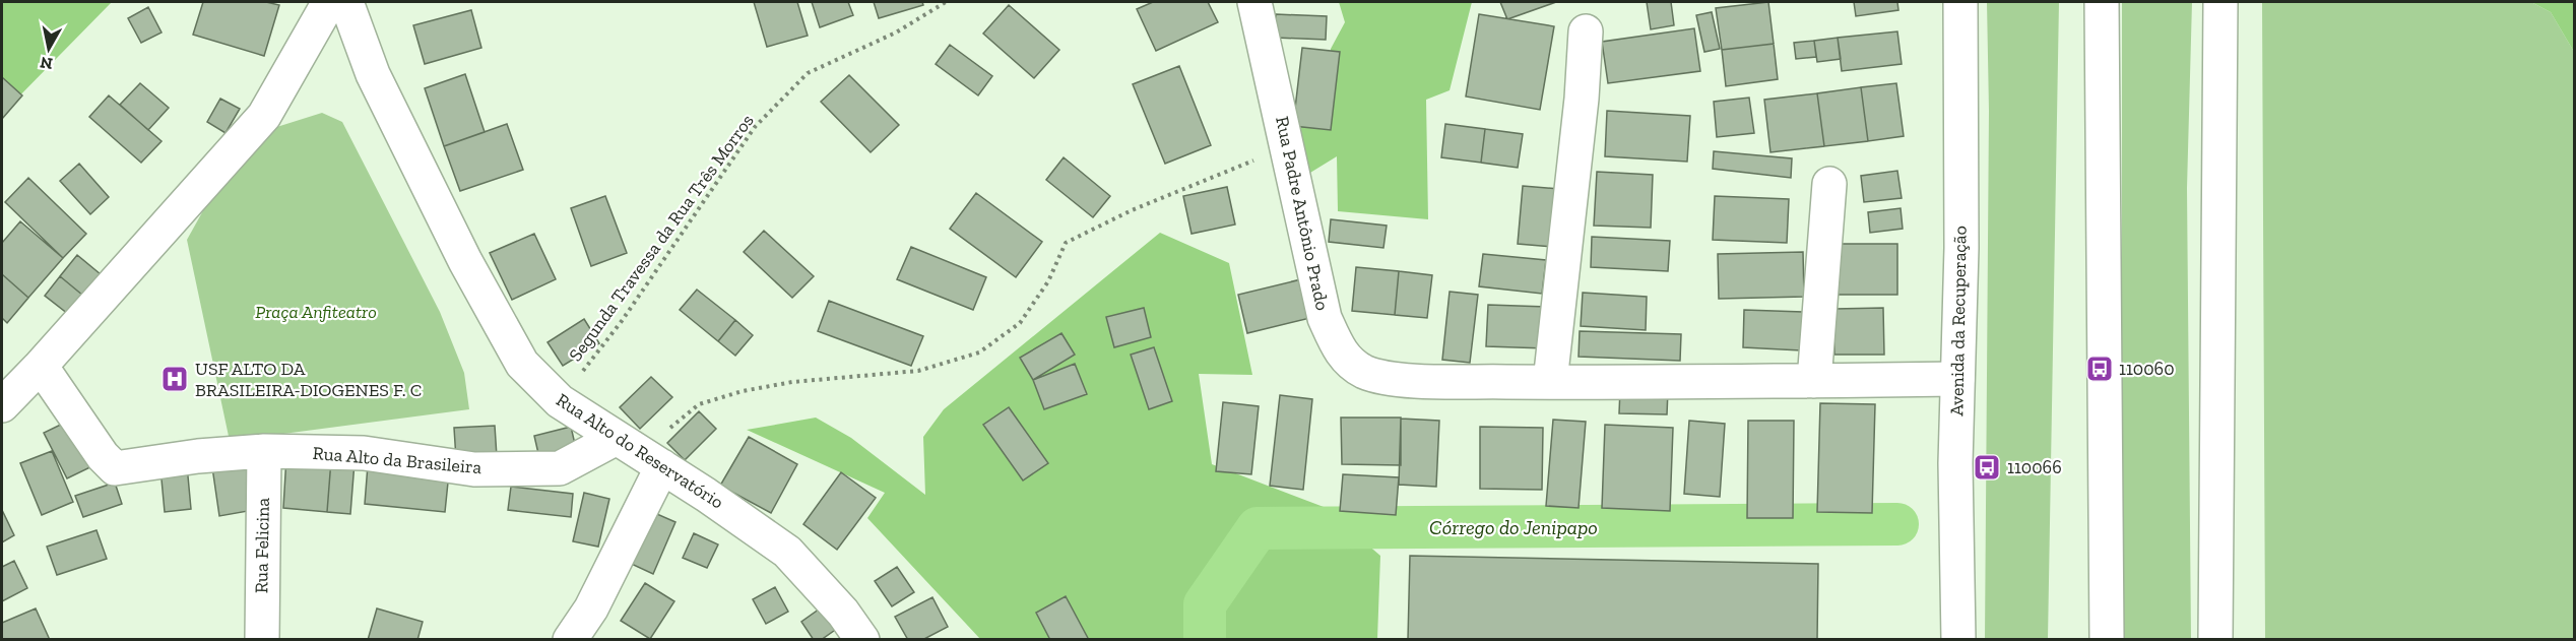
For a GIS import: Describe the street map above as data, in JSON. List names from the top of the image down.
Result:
{
  "streets": {
    "main road": [
      "Rua Padre Antônio Prado",
      "Avenida da Recuperação",
      "Rua Alto do Reservatório",
      "Rua Alto da Brasileira",
      "Rua Felicina"
    ],
    "path": ["Segunda Travessa da Rua Três Morros"]
  },
  "crossings": [
    ["Rua Padre Antônio Prado", "Avenida da Recuperação"],
    ["Segunda Travessa da Rua Três Morros", "Rua Alto do Reservatório"],
    ["Rua Alto do Reservatório", "Rua Alto da Brasileira"],
    ["Rua Alto da Brasileira", "Rua Felicina"]
  ],
  "water": ["Córrego do Jenipapo"],
  "parks": ["Praça Anfiteatro"],
  "places": {
    "bus stop": ["110060", "110066"],
    "hospital": ["USF ALTO DA BRASILEIRA-DIOGENES F. C"]
  },
  "north": "bottom"
}
